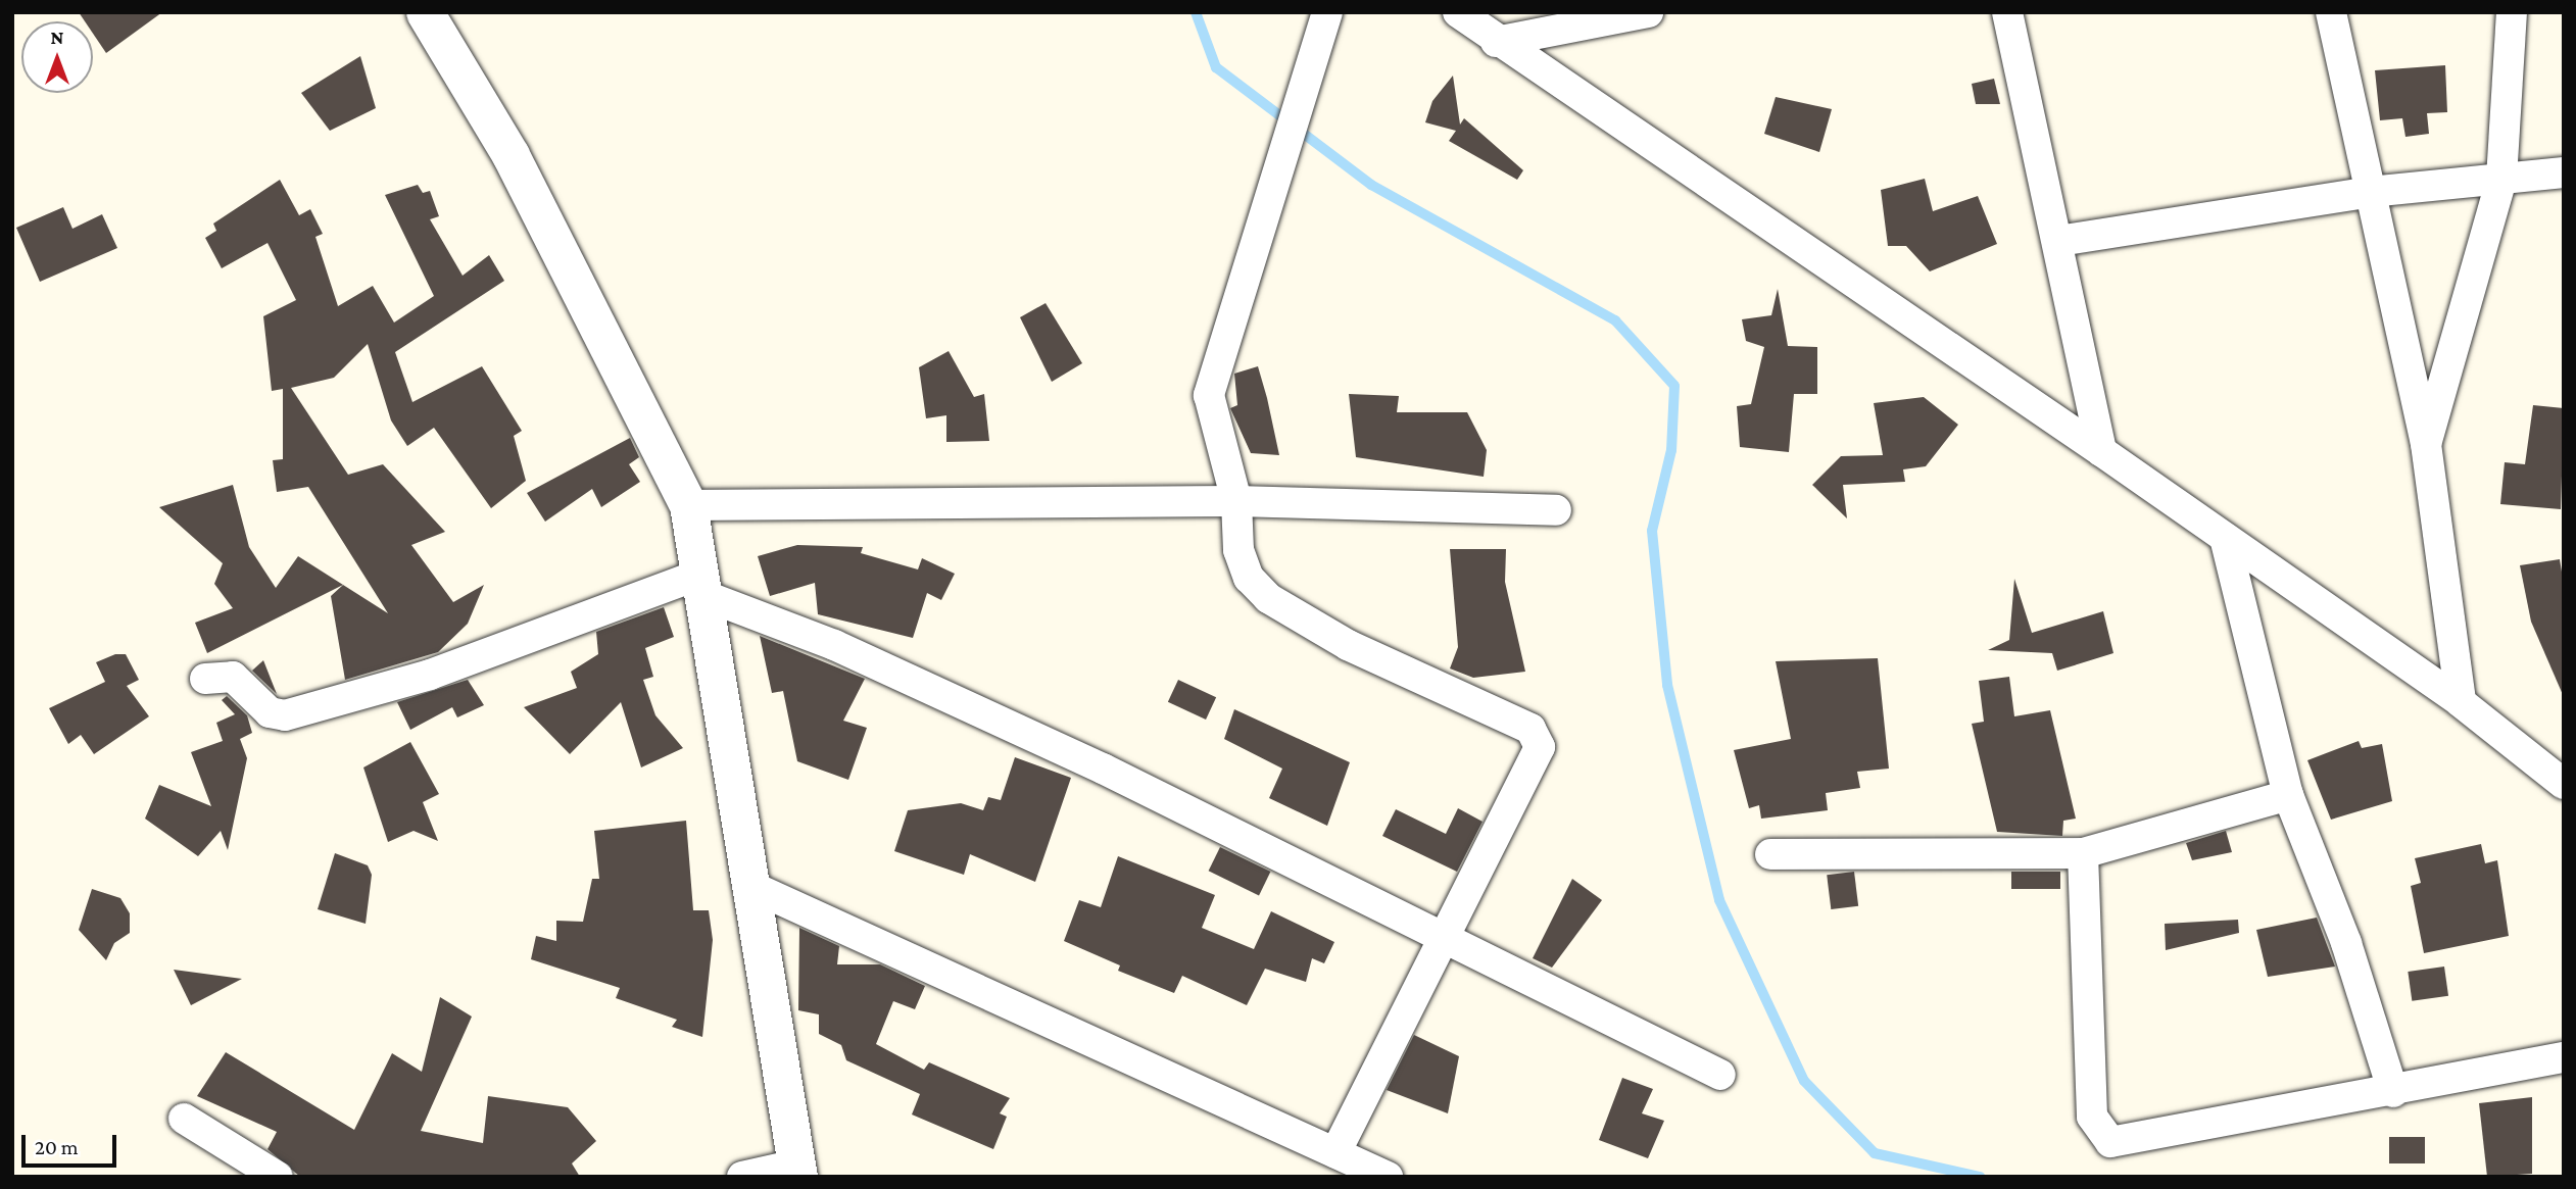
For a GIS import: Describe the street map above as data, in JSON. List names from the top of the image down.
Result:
{
  "scale_bar": "20 m",
  "north": "top"
}
